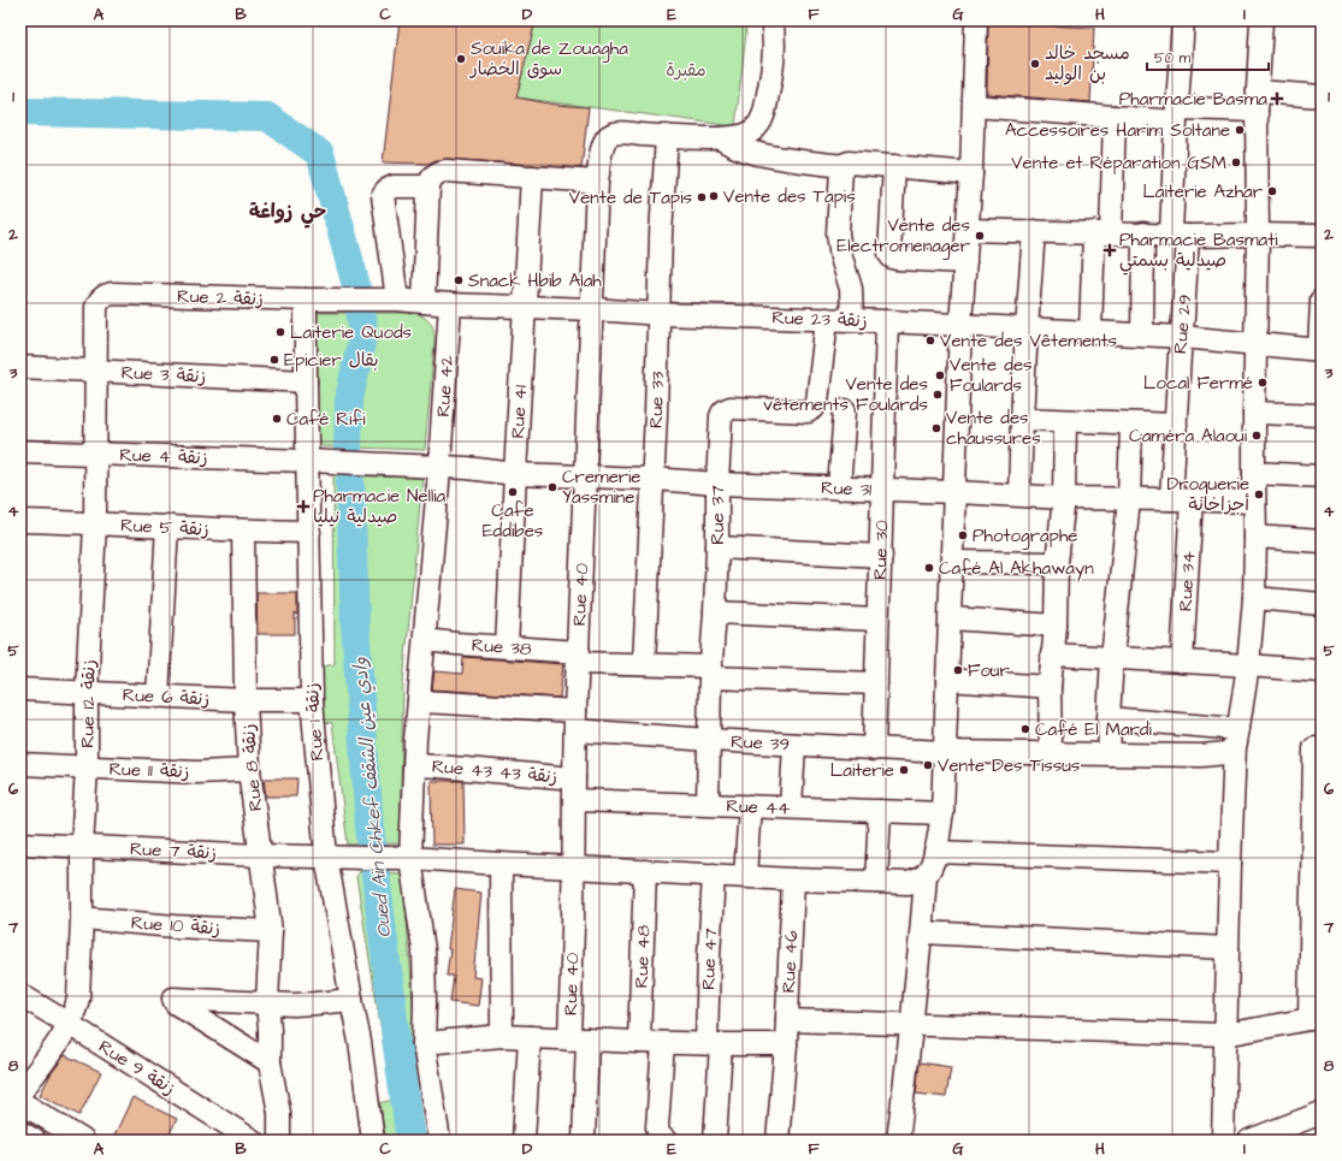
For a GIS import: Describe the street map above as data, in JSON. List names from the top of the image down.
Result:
{
  "streets": {
    "street": [
      "Rue 2 زنقة",
      "Rue 23 زنقة",
      "Rue 29",
      "Rue 3 زنقة",
      "Rue 42",
      "Rue 33",
      "Rue 41",
      "Rue 4 زنقة",
      "Rue 31",
      "Rue 37",
      "Rue 5 زنقة",
      "Rue 30",
      "Rue 34",
      "Rue 40",
      "Rue 38",
      "Rue 6 زنقة",
      "Rue 12 زنقة",
      "Rue 1 زنقة",
      "Rue 39",
      "Rue 8 زنقة",
      "Rue 11 زنقة",
      "Rue 43 زنقة 43",
      "Rue 44",
      "Rue 7 زنقة",
      "Rue 10 زنقة",
      "Rue 48",
      "Rue 47",
      "Rue 46",
      "Rue 9 زنقة"
    ]
  },
  "crossings": [
    ["Rue 2 زنقة", "Rue 23 زنقة"],
    ["Rue 2 زنقة", "Rue 12 زنقة"],
    ["Rue 2 زنقة", "Rue 1 زنقة"],
    ["Rue 23 زنقة", "Rue 29"],
    ["Rue 23 زنقة", "Rue 42"],
    ["Rue 23 زنقة", "Rue 33"],
    ["Rue 23 زنقة", "Rue 41"],
    ["Rue 23 زنقة", "Rue 37"],
    ["Rue 23 زنقة", "Rue 30"],
    ["Rue 23 زنقة", "Rue 40"],
    ["Rue 29", "Rue 31"],
    ["Rue 29", "Rue 34"],
    ["Rue 3 زنقة", "Rue 12 زنقة"],
    ["Rue 3 زنقة", "Rue 1 زنقة"],
    ["Rue 42", "Rue 4 زنقة"],
    ["Rue 42", "Rue 31"],
    ["Rue 42", "Rue 38"],
    ["Rue 42", "Rue 39"],
    ["Rue 42", "Rue 43 زنقة 43"],
    ["Rue 42", "Rue 7 زنقة"],
    ["Rue 33", "Rue 31"],
    ["Rue 33", "Rue 40"],
    ["Rue 33", "Rue 38"],
    ["Rue 41", "Rue 31"],
    ["Rue 41", "Rue 38"],
    ["Rue 4 زنقة", "Rue 31"],
    ["Rue 4 زنقة", "Rue 12 زنقة"],
    ["Rue 4 زنقة", "Rue 1 زنقة"],
    ["Rue 31", "Rue 37"],
    ["Rue 31", "Rue 30"],
    ["Rue 31", "Rue 34"],
    ["Rue 31", "Rue 40"],
    ["Rue 37", "Rue 38"],
    ["Rue 37", "Rue 39"],
    ["Rue 37", "Rue 44"],
    ["Rue 5 زنقة", "Rue 12 زنقة"],
    ["Rue 5 زنقة", "Rue 1 زنقة"],
    ["Rue 5 زنقة", "Rue 8 زنقة"],
    ["Rue 30", "Rue 38"],
    ["Rue 30", "Rue 39"],
    ["Rue 40", "Rue 38"],
    ["Rue 40", "Rue 39"],
    ["Rue 40", "Rue 43 زنقة 43"],
    ["Rue 40", "Rue 44"],
    ["Rue 40", "Rue 7 زنقة"],
    ["Rue 6 زنقة", "Rue 12 زنقة"],
    ["Rue 6 زنقة", "Rue 1 زنقة"],
    ["Rue 6 زنقة", "Rue 8 زنقة"],
    ["Rue 12 زنقة", "Rue 11 زنقة"],
    ["Rue 12 زنقة", "Rue 7 زنقة"],
    ["Rue 12 زنقة", "Rue 10 زنقة"],
    ["Rue 12 زنقة", "Rue 9 زنقة"],
    ["Rue 1 زنقة", "Rue 7 زنقة"],
    ["Rue 8 زنقة", "Rue 11 زنقة"],
    ["Rue 8 زنقة", "Rue 7 زنقة"],
    ["Rue 8 زنقة", "Rue 10 زنقة"],
    ["Rue 7 زنقة", "Rue 48"],
    ["Rue 7 زنقة", "Rue 47"],
    ["Rue 7 زنقة", "Rue 46"]
  ],
  "districts": ["حي زواغة"],
  "water": ["Oued Aïn Chkef وادي عين الشقف"],
  "parks": ["مقبرة"],
  "places": {
    "other": [
      "Souika de Zouagha سوق الخضار",
      "مسجد خالد بن الوليد",
      "Accessoires Harim Soltane",
      "Vente et Réparation GSM",
      "Laiterie Azhar",
      "Vente des Tapis",
      "Vente de Tapis",
      "Vente des Electromenager",
      "Snack Hbib Alah",
      "Laiterie Quods",
      "Vente des Vêtements",
      "Epicier بقال",
      "Vente des Foulards",
      "Local Fermé",
      "Vente des vêtements Foulards",
      "Café Rifi",
      "Vente des chaussures",
      "Caméra Alaoui",
      "Cremerie Yassmine",
      "Cafe Eddibes",
      "Droguerie أجزاخانة",
      "Photographe",
      "Café Al Akhawayn",
      "Four",
      "Café El Mardi",
      "Vente Des Tissus",
      "Laiterie"
    ],
    "health": ["Pharmacie Basma", "Pharmacie Basmati صيدلية بسمتي", "Pharmacie Nellia صيدلية نيليا"]
  },
  "scale_bar": "50 m",
  "grid": {
    "columns": [
      "A",
      "B",
      "C",
      "D",
      "E",
      "F",
      "G",
      "H",
      "I"
    ],
    "rows": [
      "1",
      "2",
      "3",
      "4",
      "5",
      "6",
      "7",
      "8"
    ]
  }
}
